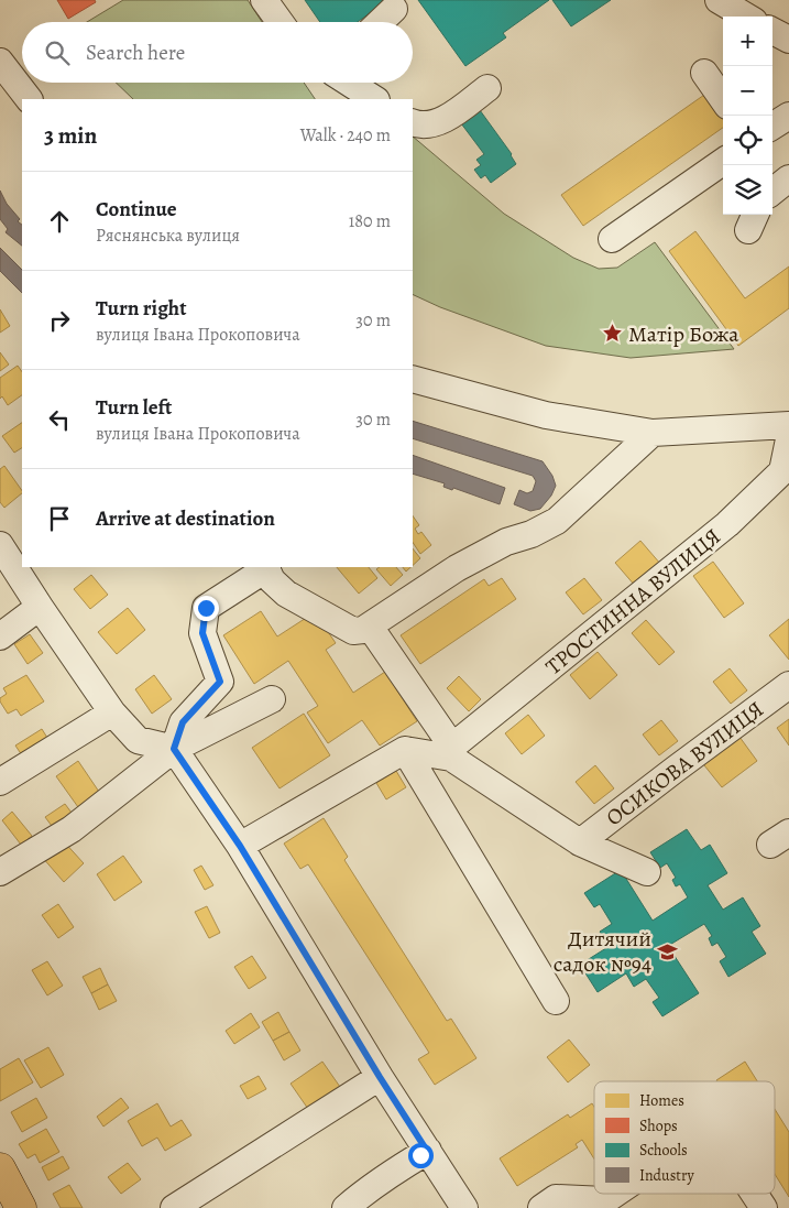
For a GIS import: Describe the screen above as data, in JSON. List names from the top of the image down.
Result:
{
  "streets": {
    "street": ["ТРОСТИННА ВУЛИЦЯ", "ОСИКОВА ВУЛИЦЯ"]
  },
  "places": {
    "place": ["Матір Божа"],
    "school or university": ["Дитячий садок №94"]
  },
  "legend": [
    "Homes",
    "Shops",
    "Schools",
    "Industry"
  ],
  "page": {
    "map_buttons": ["+", "−"],
    "search": "Search here",
    "heading": ["3 min", "Walk · 240 m"],
    "list": [
      ["Continue", "Ряснянська вулиця", "180 m"],
      ["Turn right", "вулиця Івана Прокоповича", "30 m"],
      ["Turn left", "вулиця Івана Прокоповича", "30 m"],
      "Arrive at destination"
    ]
  }
}
